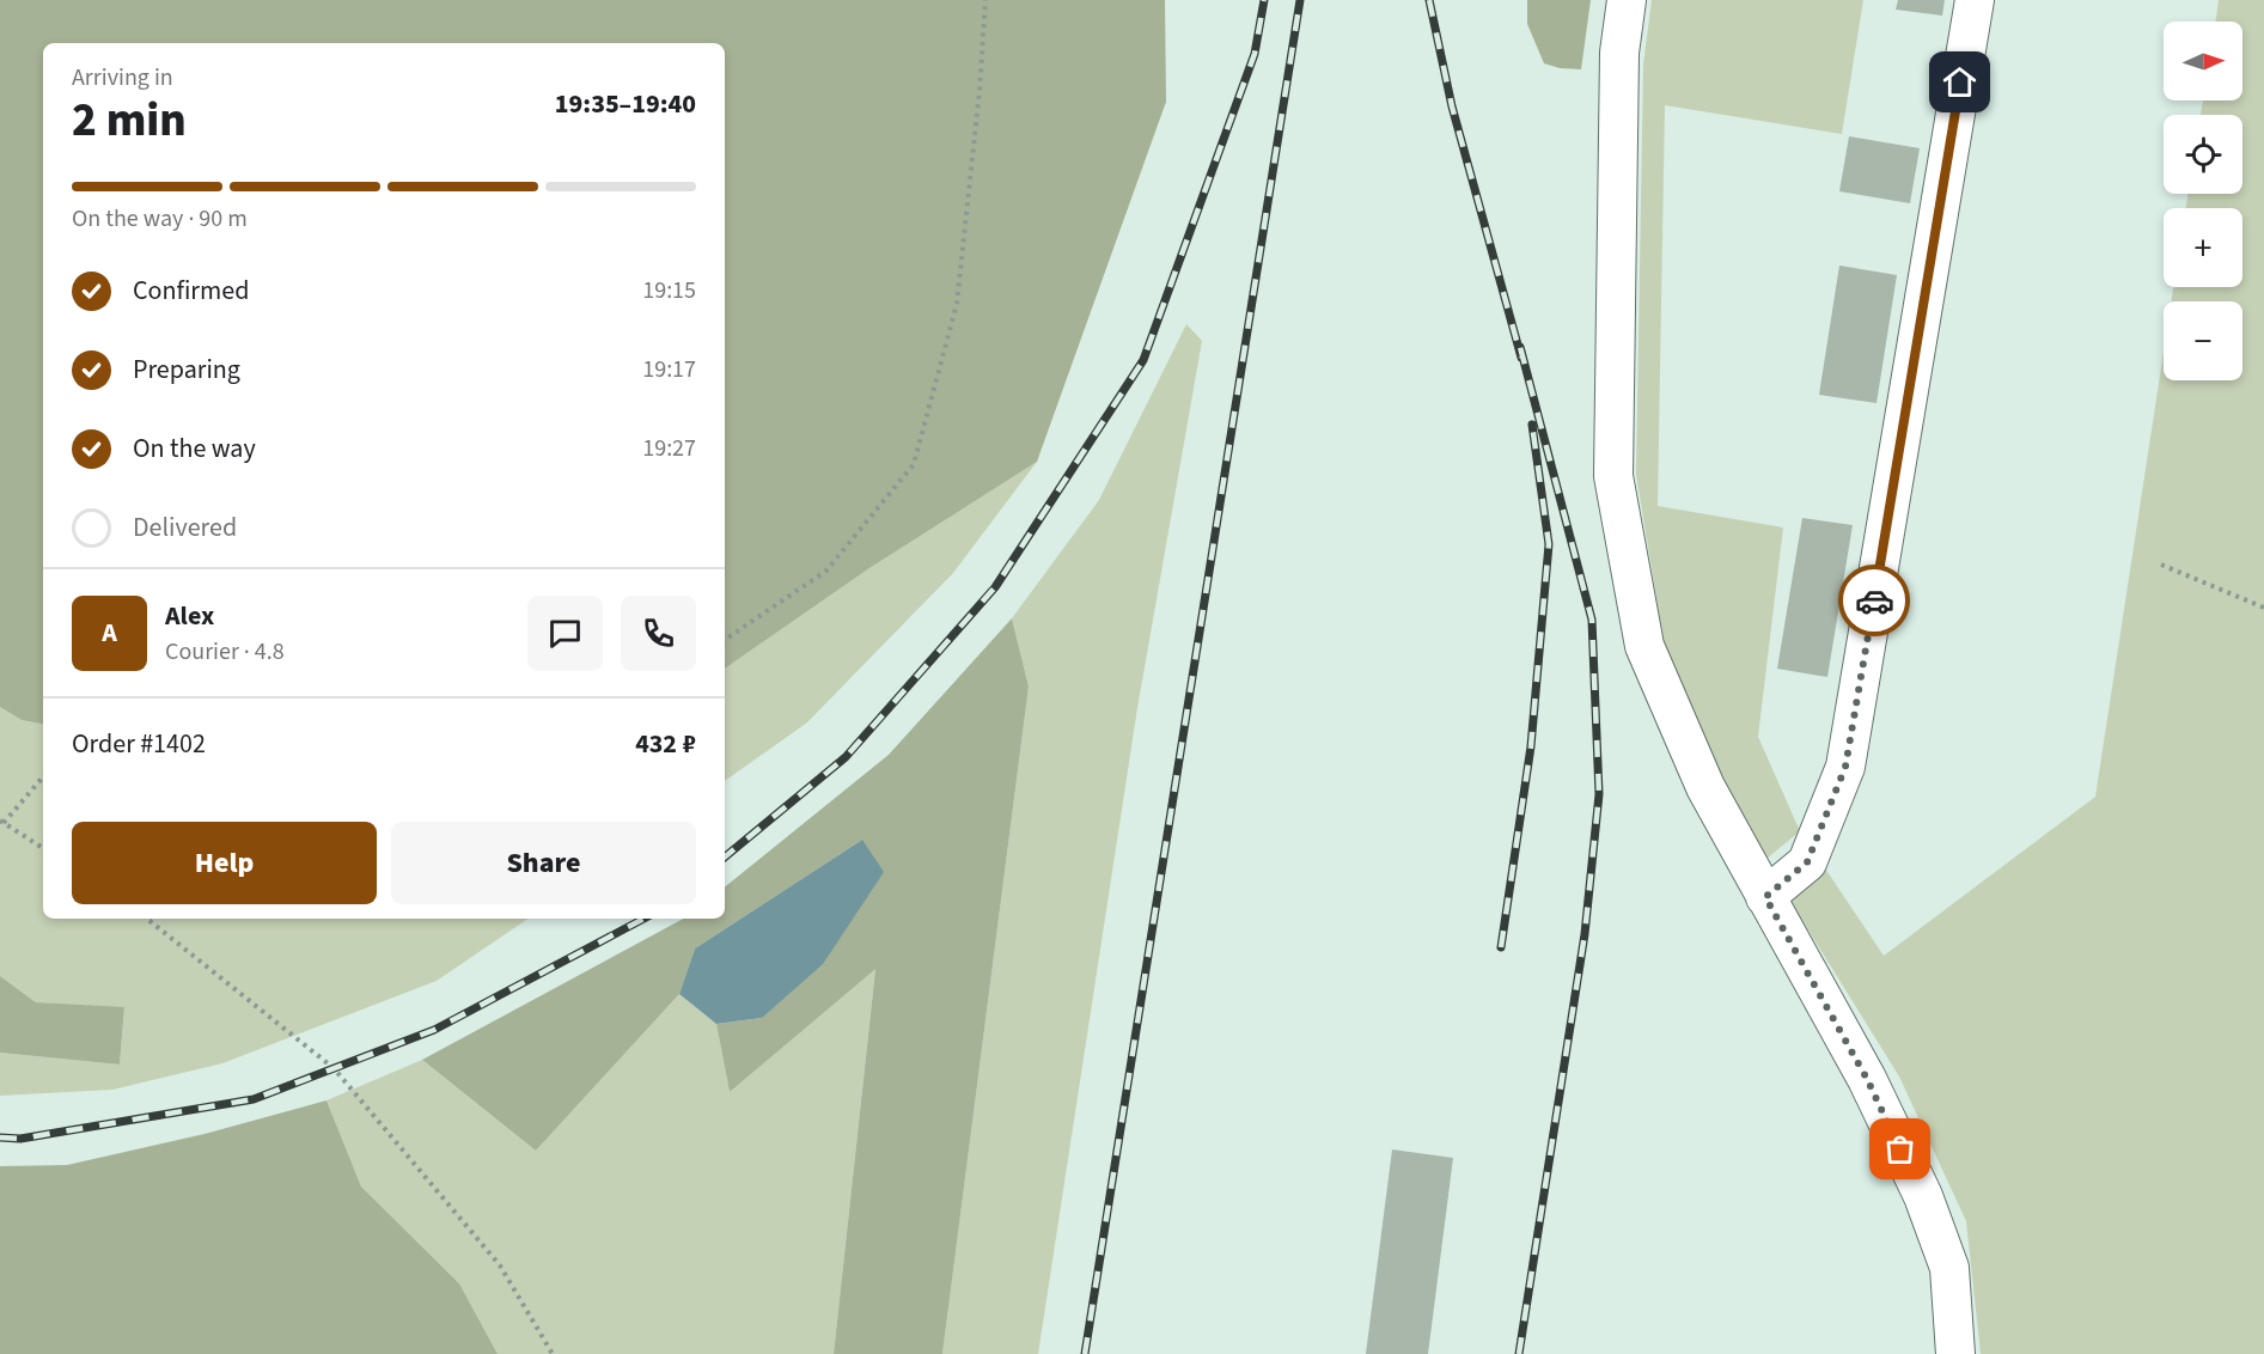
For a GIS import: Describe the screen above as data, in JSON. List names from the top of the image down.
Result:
{
  "north": "right",
  "page": {
    "map_buttons": ["+", "−"],
    "heading": ["2 min", "Arriving in", "19:35–19:40"],
    "panel": [
      "Alex",
      "Courier · 4.8",
      "Order #1402",
      "432 ₽"
    ],
    "bar": "On the way · 90 m",
    "list": [
      ["Confirmed", "19:15"],
      ["Preparing", "19:17"],
      ["On the way", "19:27"],
      "Delivered"
    ],
    "round": "A",
    "buttons": ["Help", "Share"]
  }
}
